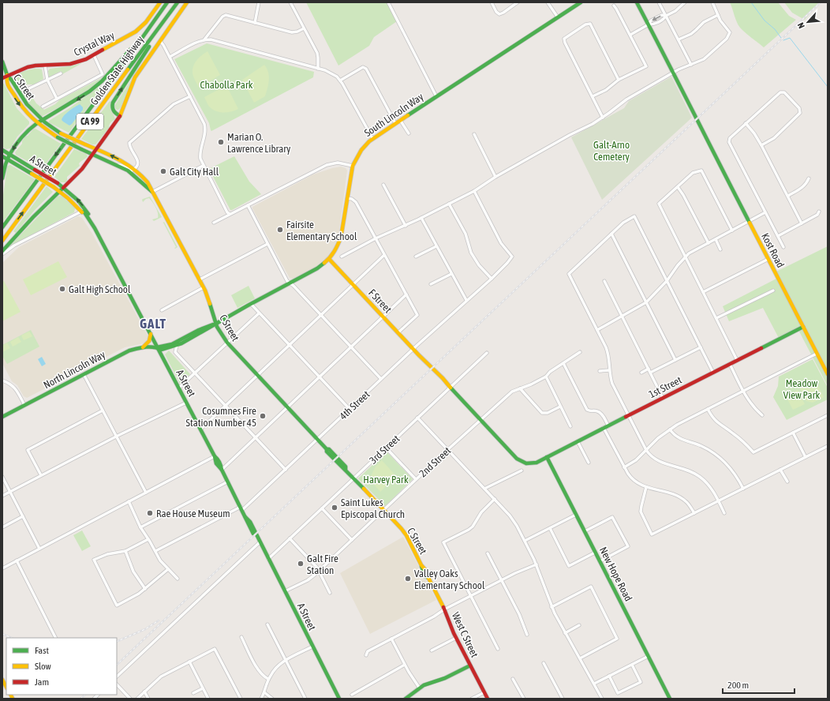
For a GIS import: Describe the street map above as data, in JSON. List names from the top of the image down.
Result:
{
  "streets": {
    "main road": [
      "Crystal Way",
      "Golden State Highway",
      "C Street",
      "South Lincoln Way",
      "CA 99",
      "A Street",
      "Kost Road",
      "F Street",
      "North Lincoln Way",
      "1st Street",
      "New Hope Road",
      "West C Street"
    ],
    "street": ["4th Street", "3rd Street", "2nd Street"]
  },
  "crossings": [
    ["Crystal Way", "C Street"],
    ["C Street", "South Lincoln Way"],
    ["C Street", "4th Street"],
    ["C Street", "3rd Street"],
    ["C Street", "2nd Street"],
    ["C Street", "West C Street"],
    ["South Lincoln Way", "A Street"],
    ["South Lincoln Way", "F Street"],
    ["South Lincoln Way", "North Lincoln Way"],
    ["A Street", "North Lincoln Way"],
    ["A Street", "4th Street"],
    ["A Street", "3rd Street"],
    ["A Street", "2nd Street"],
    ["Kost Road", "1st Street"],
    ["F Street", "1st Street"],
    ["F Street", "4th Street"],
    ["F Street", "3rd Street"],
    ["F Street", "2nd Street"],
    ["1st Street", "New Hope Road"]
  ],
  "districts": ["GALT"],
  "parks": [
    "Chabolla Park",
    "Galt-Arno Cemetery",
    "Meadow View Park",
    "Harvey Park"
  ],
  "places": [
    "Marian O. Lawrence Library",
    "Galt City Hall",
    "Fairsite Elementary School",
    "Galt High School",
    "Cosumnes Fire Station Number 45",
    "Saint Lukes Episcopal Church",
    "Rae House Museum",
    "Galt Fire Station",
    "Valley Oaks Elementary School"
  ],
  "legend": ["Fast", "Slow", "Jam"],
  "scale_bar": "200 m",
  "north": "bottom left"
}
